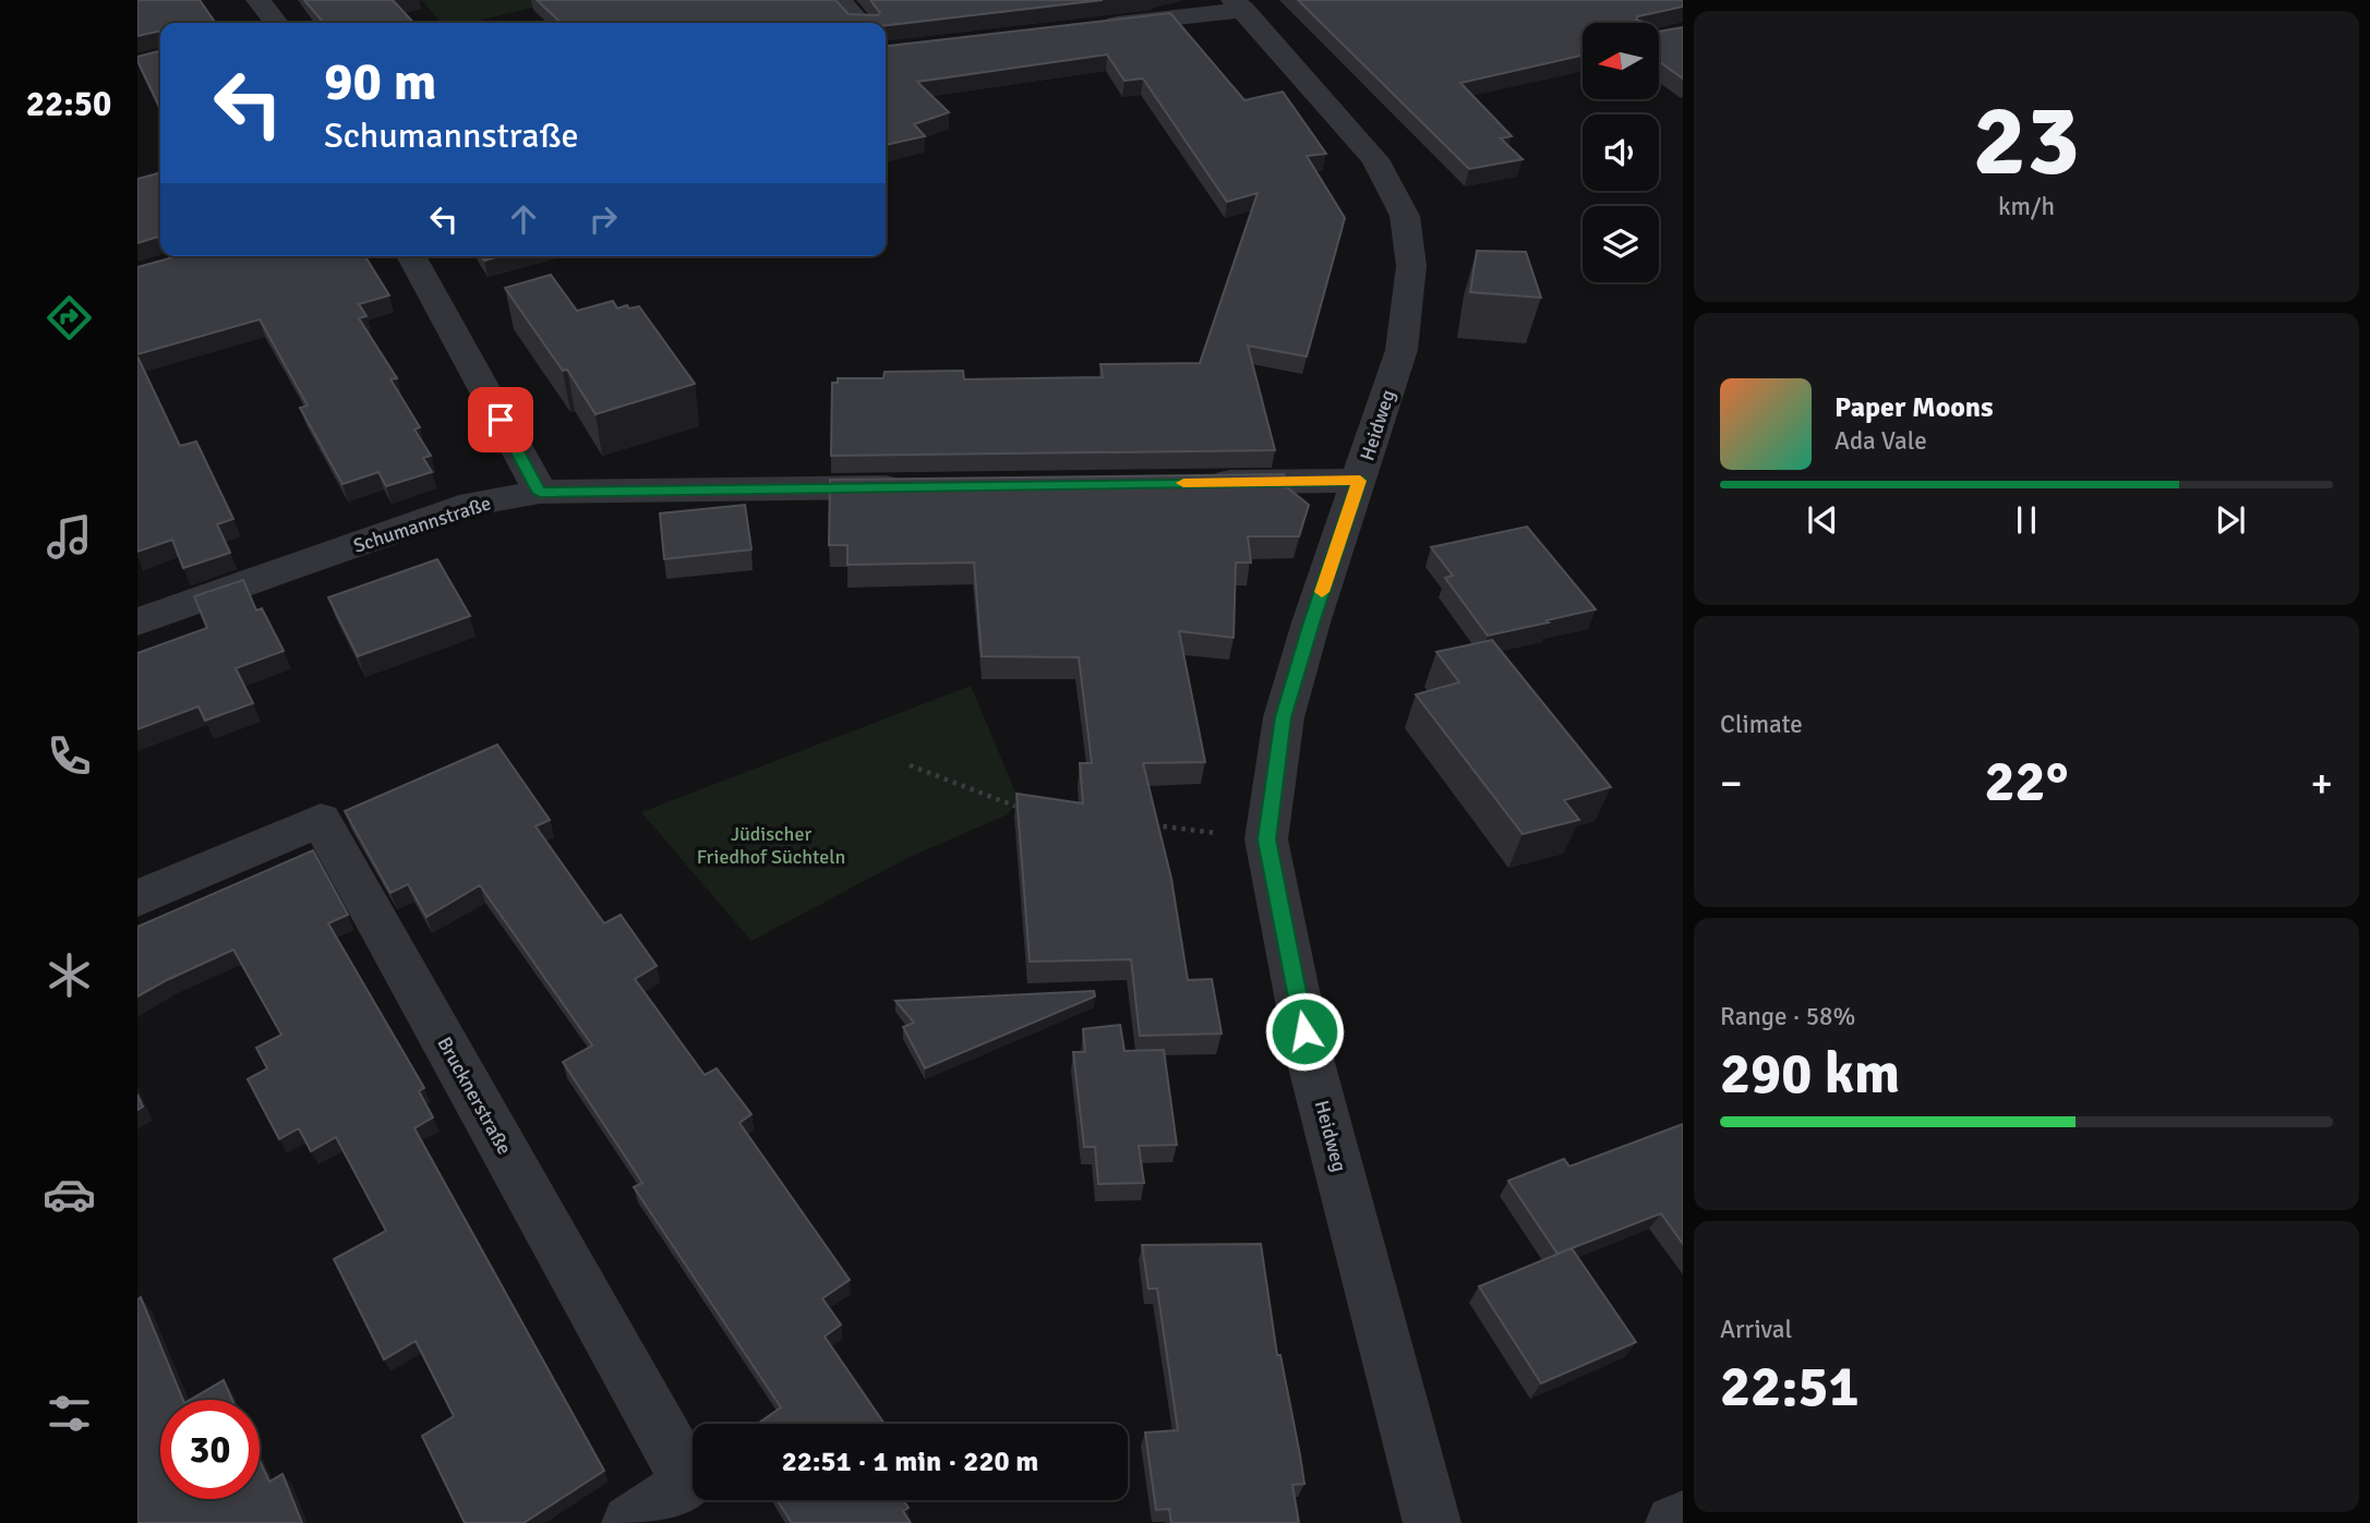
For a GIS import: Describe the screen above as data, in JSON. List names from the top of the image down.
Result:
{
  "streets": {
    "street": ["Heidweg", "Schumannstraße", "Brucknerstraße"]
  },
  "parks": ["Jüdischer Friedhof Süchteln"],
  "north": "left",
  "page": {
    "tabs": "22:50",
    "tile": [
      ["23", "km/h"],
      "Climate",
      ["Range · 58%", "290 km"],
      ["Arrival", "22:51"]
    ],
    "turn": ["90 m", "Schumannstraße"],
    "song": ["Paper Moons", "Ada Vale"],
    "heat": ["−", "22°", "+"],
    "limit": "30",
    "trip": "22:51 · 1 min · 220 m"
  }
}
